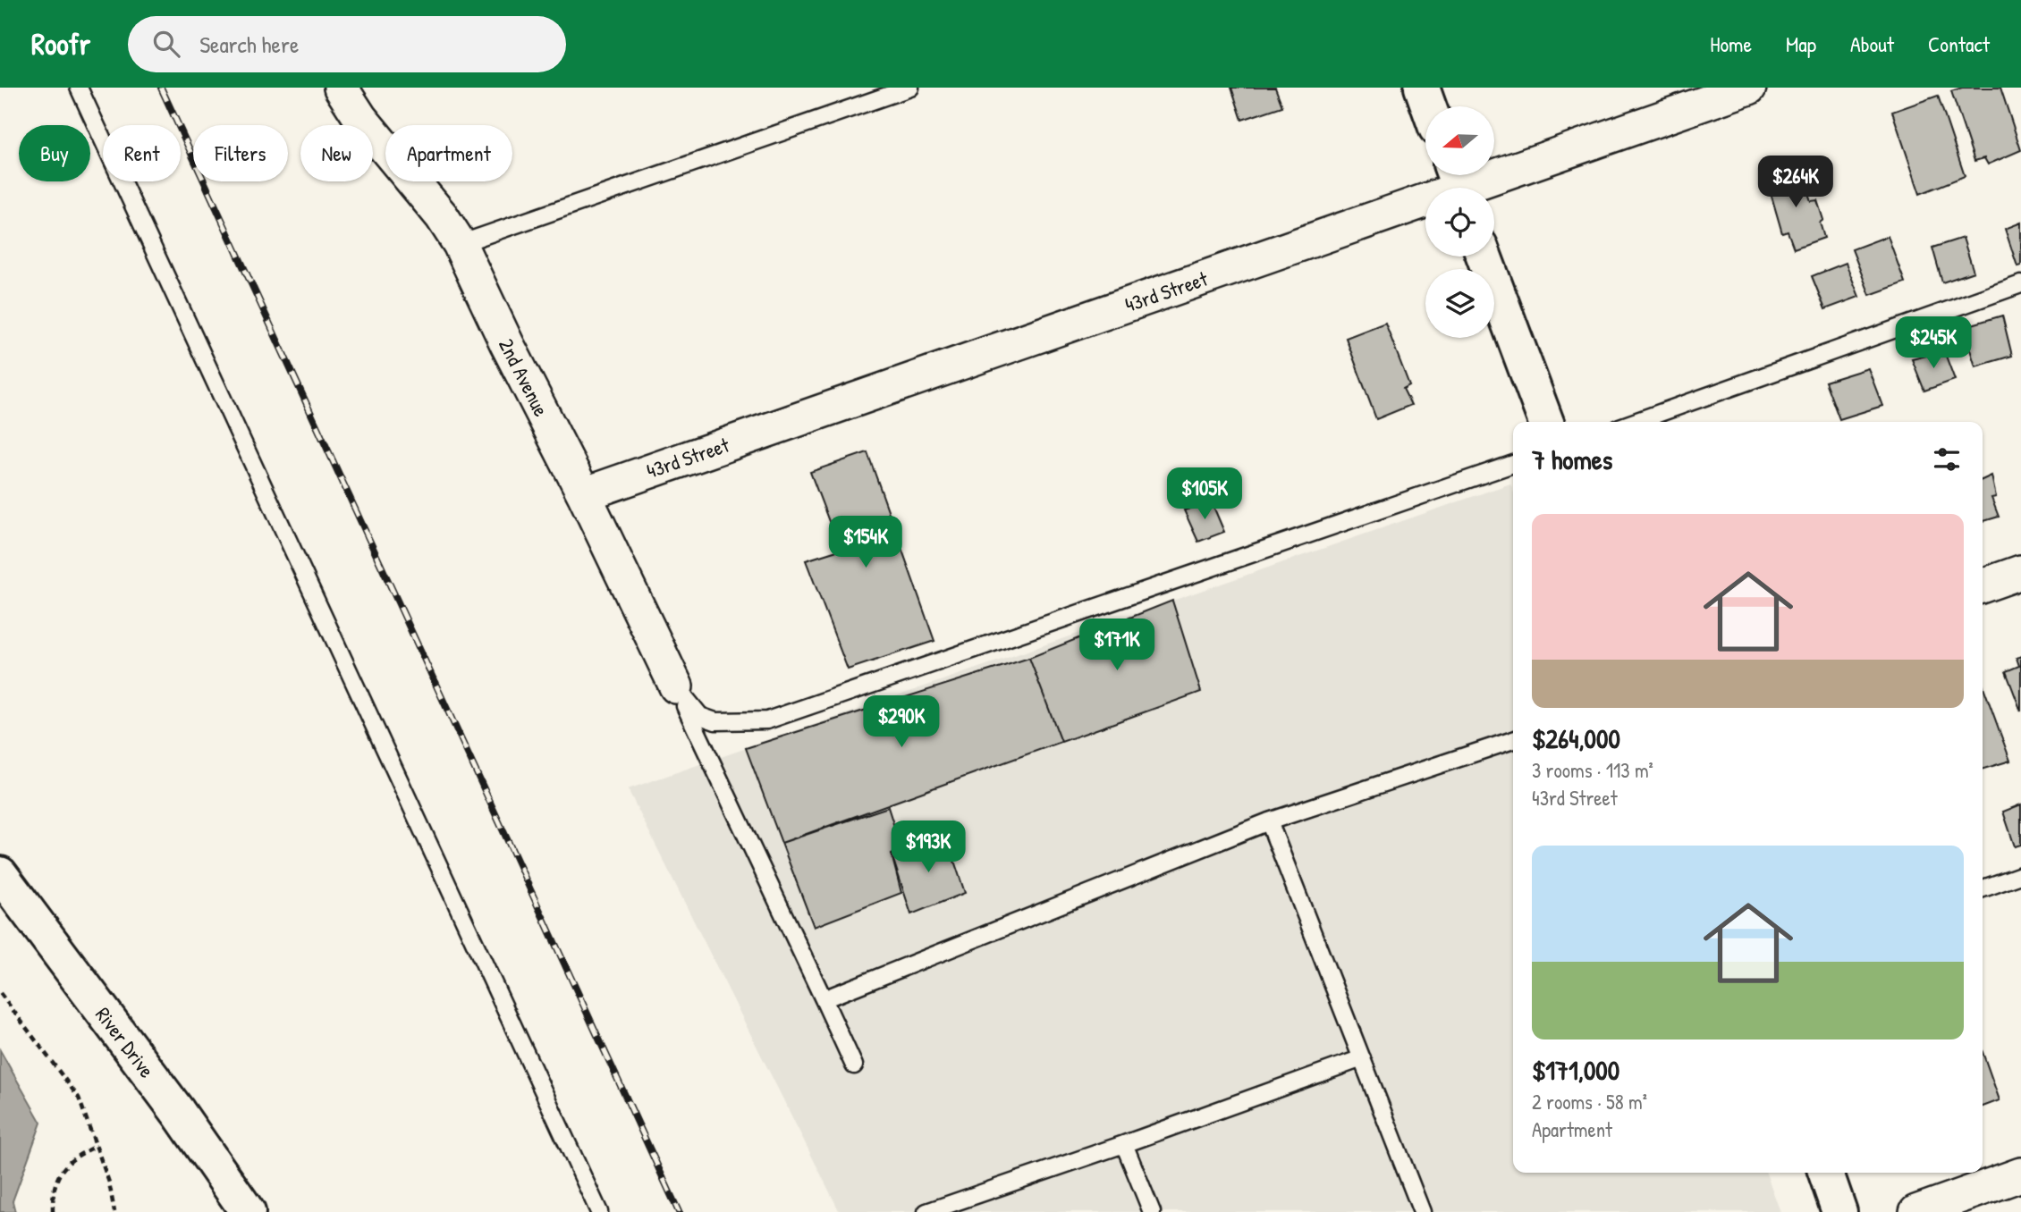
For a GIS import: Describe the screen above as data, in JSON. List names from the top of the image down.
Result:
{
  "streets": {
    "street": ["43rd Street", "2nd Avenue", "River Drive"]
  },
  "crossings": [
    ["43rd Street", "2nd Avenue"]
  ],
  "north": "left",
  "page": {
    "header": "Roofr",
    "search": "Search here",
    "nav": [
      "Home",
      "Map",
      "About",
      "Contact"
    ],
    "chip": [
      "Buy",
      "Rent",
      "Filters",
      "New",
      "Apartment"
    ],
    "price": [
      "$264K",
      "$245K",
      "$105K",
      "$154K",
      "$171K",
      "$290K",
      "$193K"
    ],
    "heading": "7 homes",
    "list": [
      {
        "name": "$264,000",
        "note": "3 rooms · 113 m² · 43rd Street"
      },
      {
        "name": "$171,000",
        "note": "2 rooms · 58 m² · Apartment"
      }
    ]
  }
}
